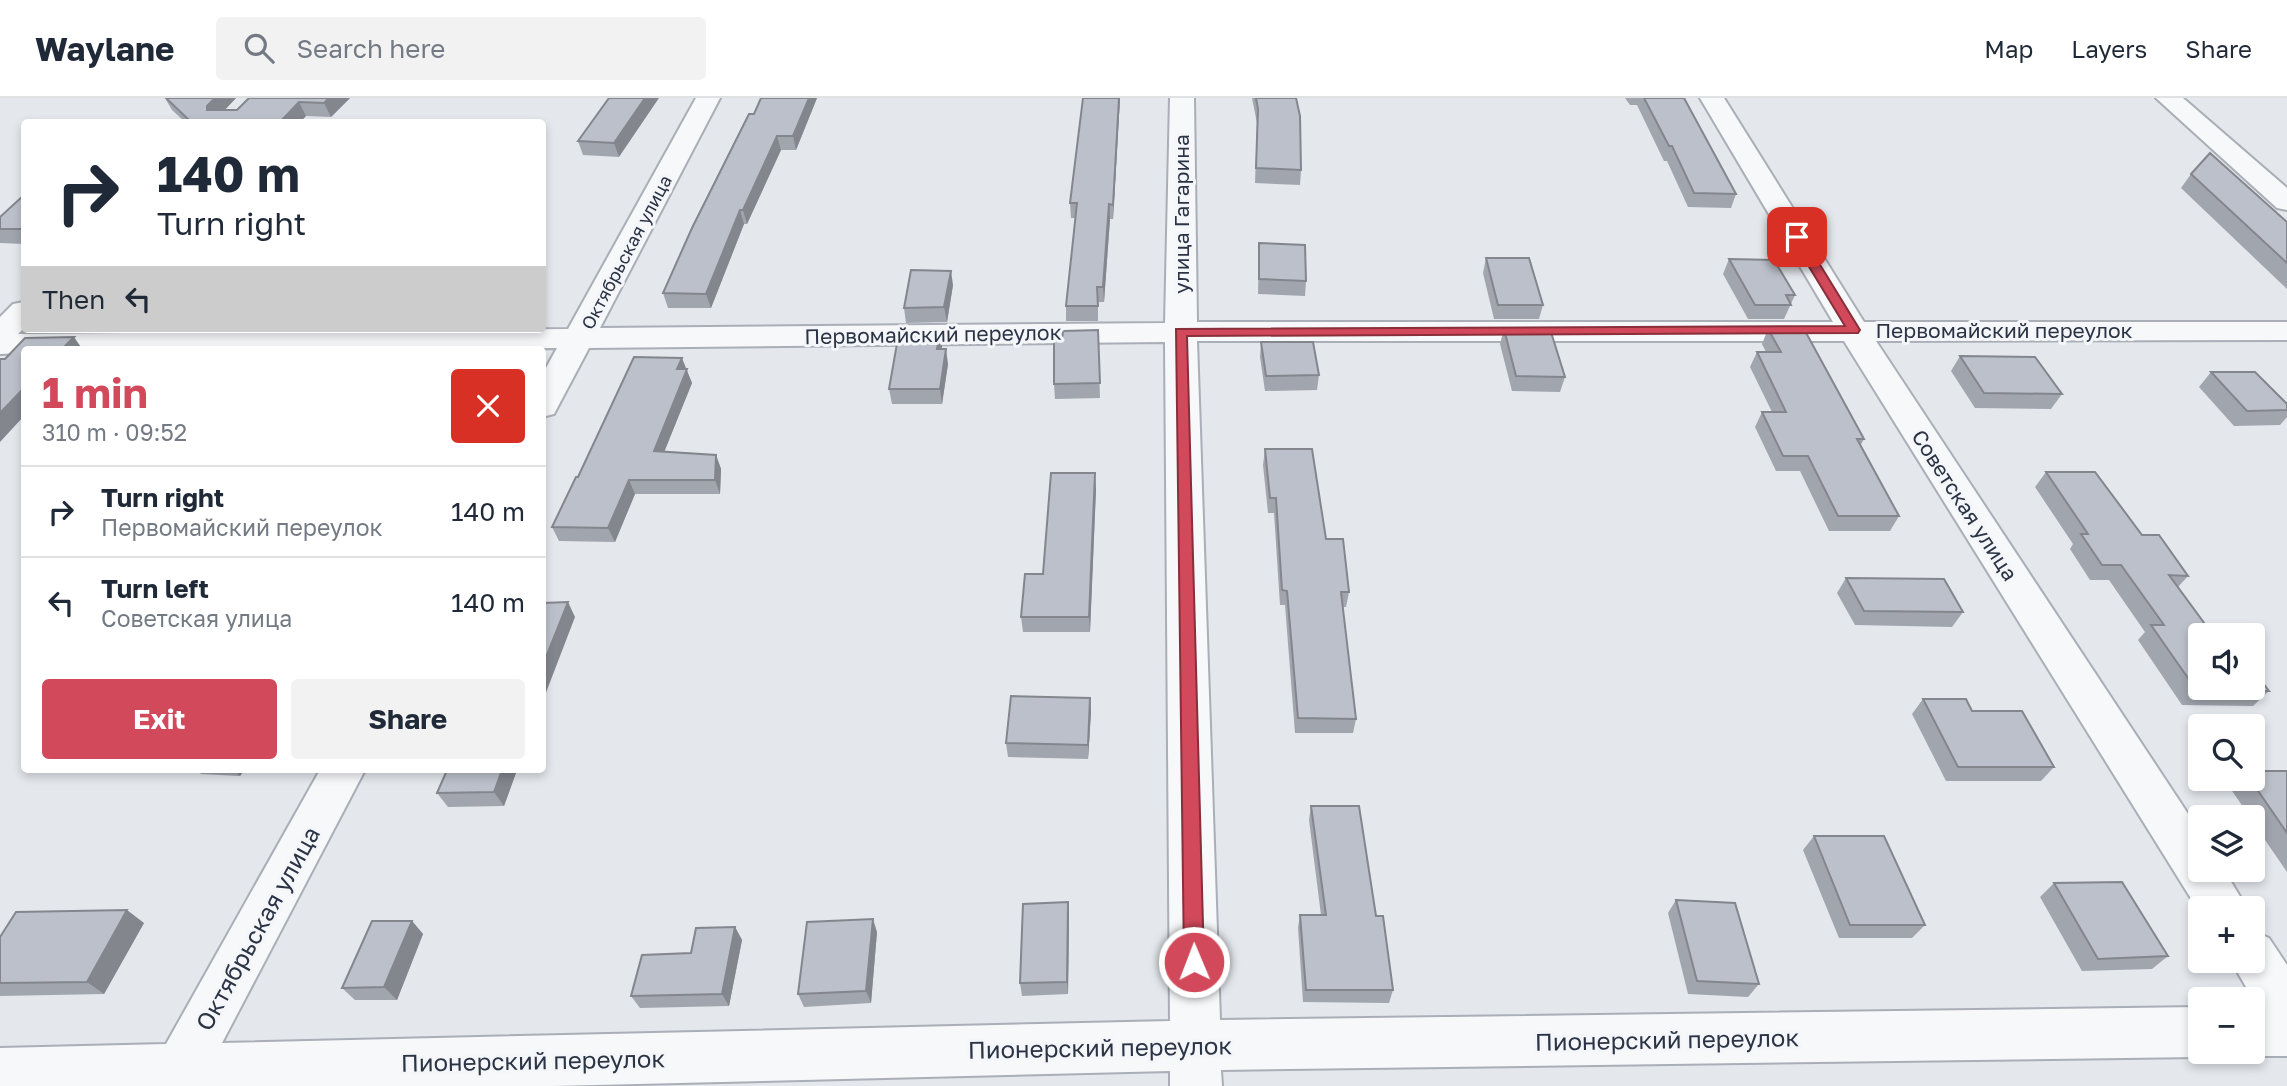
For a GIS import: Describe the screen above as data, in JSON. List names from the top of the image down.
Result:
{
  "streets": {
    "street": [
      "улица Гагарина",
      "Октябрьская улица",
      "Первомайский переулок",
      "Советская улица",
      "Пионерский переулок"
    ]
  },
  "crossings": [
    ["улица Гагарина", "Первомайский переулок"],
    ["улица Гагарина", "Пионерский переулок"],
    ["Октябрьская улица", "Первомайский переулок"],
    ["Октябрьская улица", "Пионерский переулок"],
    ["Первомайский переулок", "Советская улица"]
  ],
  "page": {
    "header": "Waylane",
    "search": "Search here",
    "nav": ["Map", "Layers", "Share"],
    "turn": ["140 m", "Turn right"],
    "then": "Then",
    "heading": ["1 min", "310 m · 09:52"],
    "list": [
      {
        "name": "Turn right",
        "note": "Первомайский переулок",
        "value": "140 m"
      },
      {
        "name": "Turn left",
        "note": "Советская улица",
        "value": "140 m"
      }
    ],
    "map_buttons": ["+", "−"],
    "buttons": ["Exit", "Share"]
  }
}
